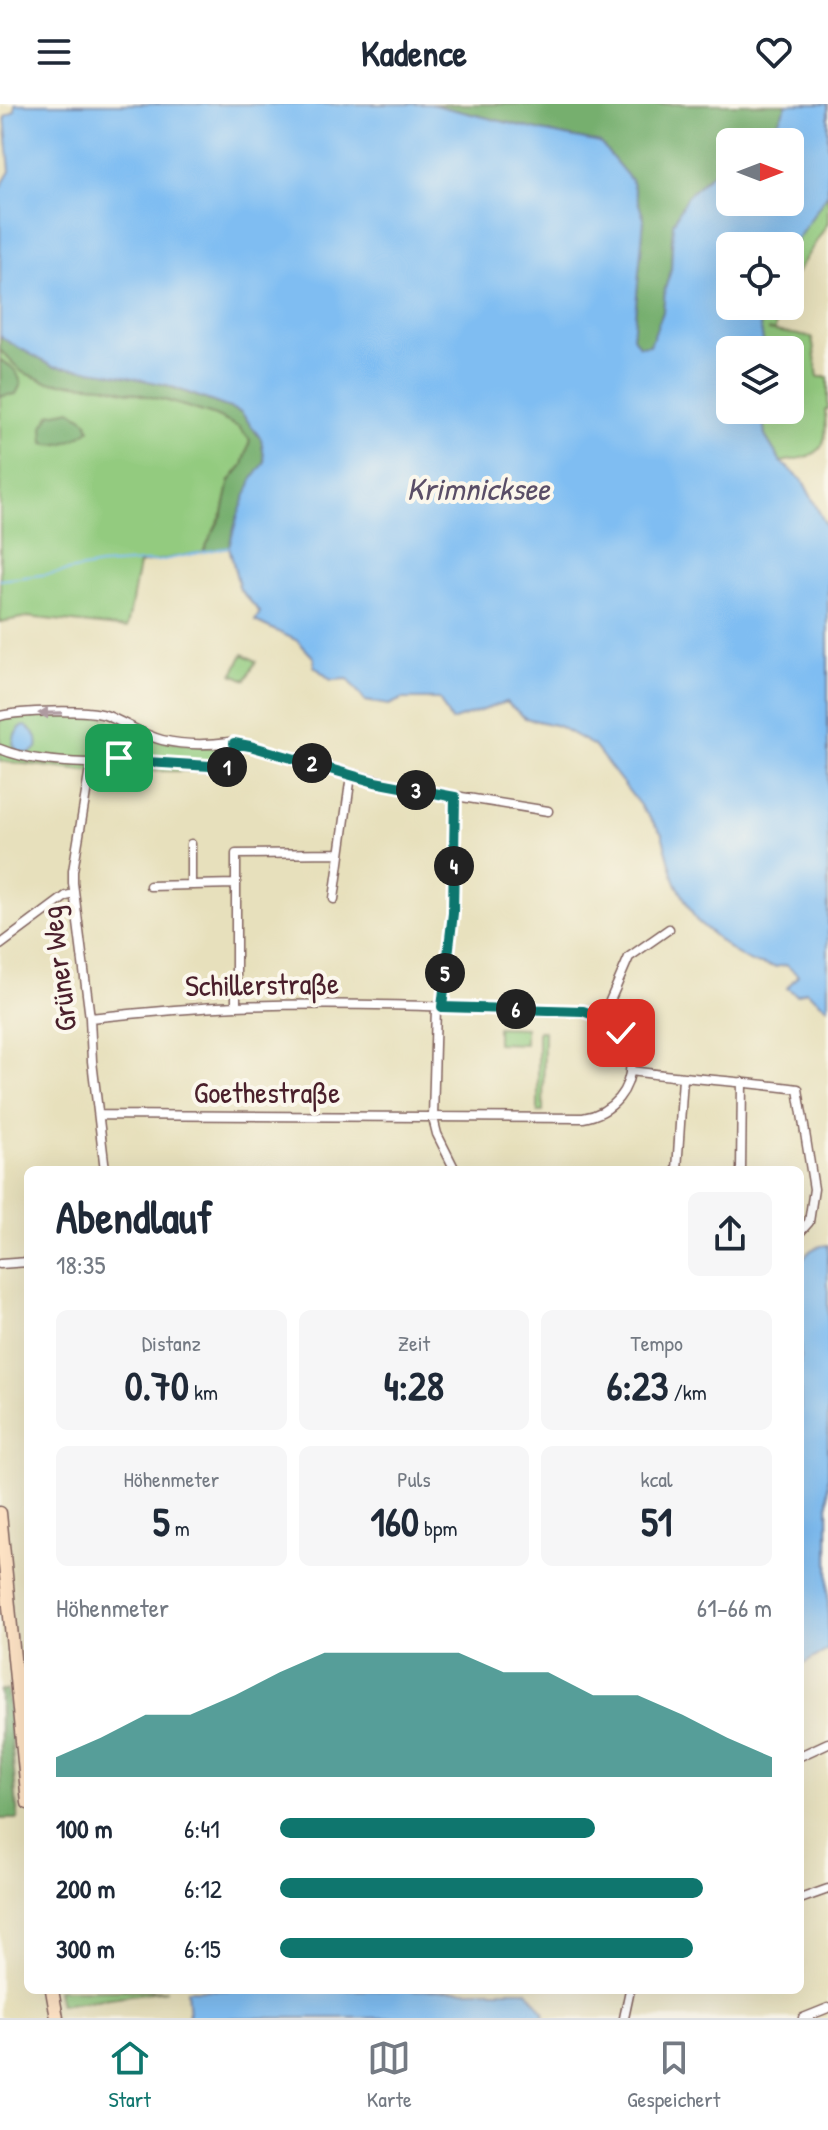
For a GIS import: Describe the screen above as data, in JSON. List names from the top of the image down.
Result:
{
  "streets": {
    "street": ["Grüner Weg", "Schillerstraße", "Goethestraße"]
  },
  "crossings": [
    ["Grüner Weg", "Schillerstraße"],
    ["Grüner Weg", "Goethestraße"]
  ],
  "water": ["Krimnicksee"],
  "north": "right",
  "page": {
    "header": "Kadence",
    "pins": [
      "2",
      "1",
      "3",
      "4",
      "5",
      "6"
    ],
    "heading": ["Abendlauf", "18:35"],
    "stats": [
      ["Distanz", "0.70 km"],
      ["Zeit", "4:28"],
      ["Tempo", "6:23 /km"],
      ["Höhenmeter", "5 m"],
      ["Puls", "160 bpm"],
      ["kcal", "51"]
    ],
    "chart": ["Höhenmeter", "61–66 m"],
    "list": [
      {
        "name": "100 m",
        "note": "6:41"
      },
      {
        "name": "200 m",
        "note": "6:12"
      },
      {
        "name": "300 m",
        "note": "6:15"
      }
    ],
    "tabs": ["Start", "Karte", "Gespeichert"]
  }
}
